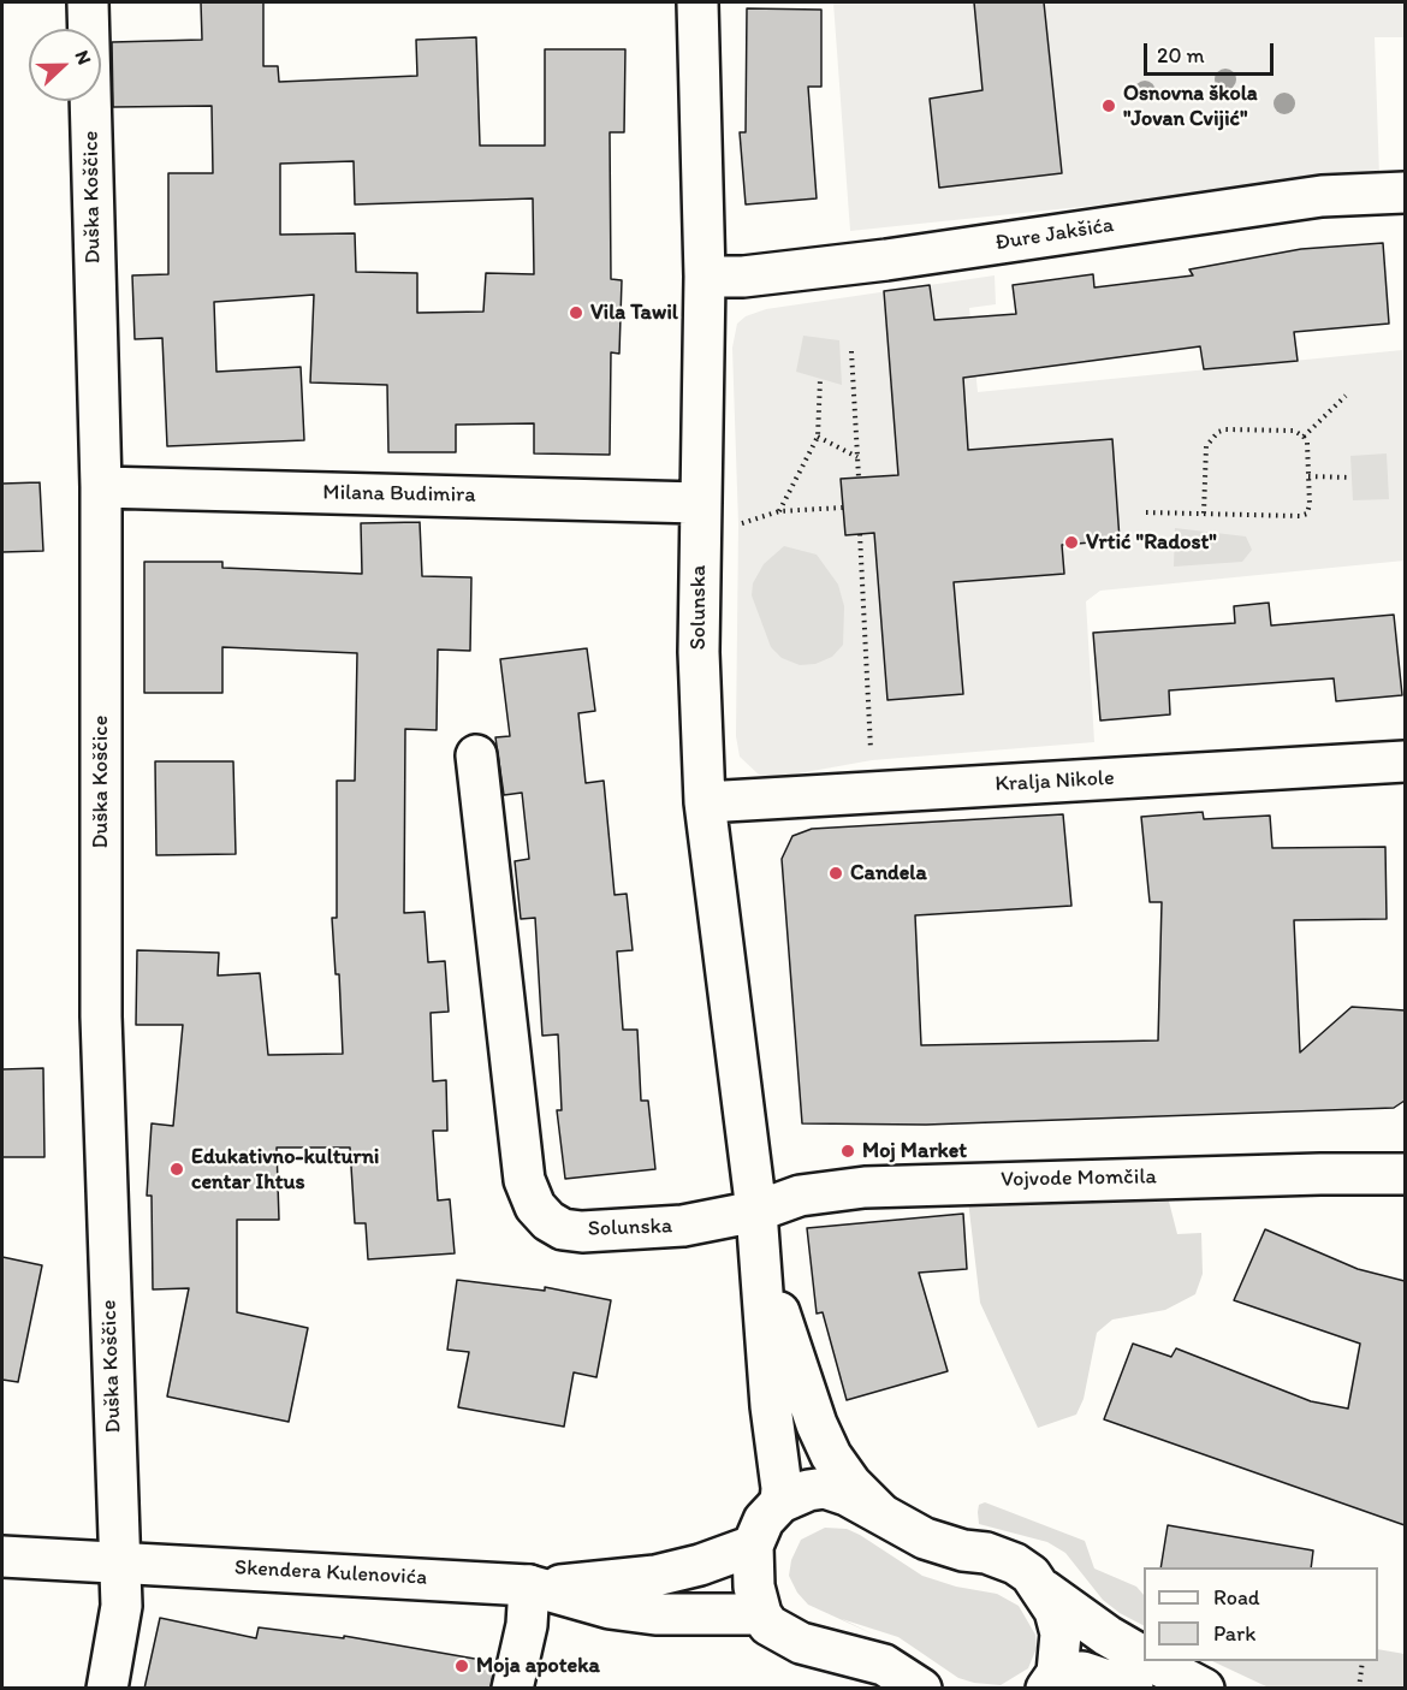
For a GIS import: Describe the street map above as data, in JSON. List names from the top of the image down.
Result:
{
  "streets": {
    "street": [
      "Duška Koščice",
      "Đure Jakšića",
      "Milana Budimira",
      "Solunska",
      "Kralja Nikole",
      "Vojvode Momčila",
      "Skendera Kulenovića"
    ]
  },
  "crossings": [
    ["Duška Koščice", "Milana Budimira"],
    ["Duška Koščice", "Skendera Kulenovića"],
    ["Đure Jakšića", "Solunska"],
    ["Milana Budimira", "Solunska"],
    ["Solunska", "Kralja Nikole"],
    ["Solunska", "Vojvode Momčila"]
  ],
  "places": [
    "Osnovna škola \"Jovan Cvijić\"",
    "Vila Tawil",
    "Vrtić \"Radost\"",
    "Candela",
    "Moj Market",
    "Edukativno-kulturni centar Ihtus",
    "Moja apoteka"
  ],
  "legend": ["Road", "Park"],
  "scale_bar": "20 m",
  "north": "right"
}
